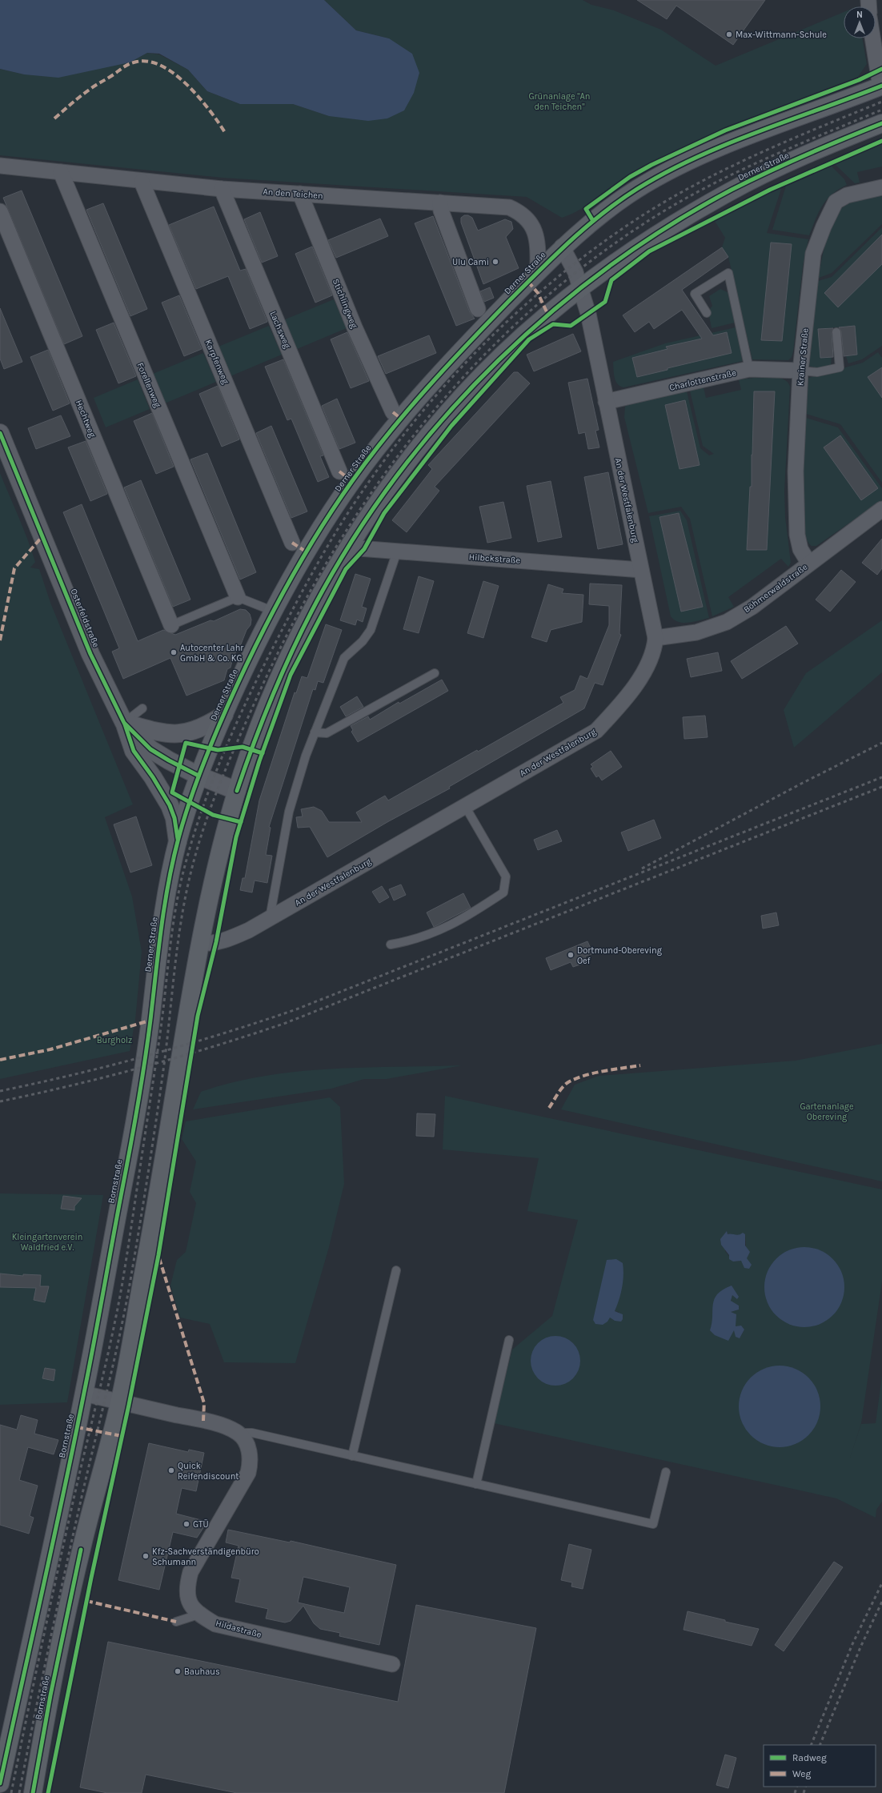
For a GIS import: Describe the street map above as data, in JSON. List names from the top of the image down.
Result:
{
  "streets": {
    "main road": ["Derner Straße", "Bornstraße"],
    "street": [
      "An den Teichen",
      "Stichlingweg",
      "Lachsweg",
      "Krainer Straße",
      "Karpfenweg",
      "Charlottenstraße",
      "Forellenweg",
      "Hechtweg",
      "An der Westfalenburg",
      "Hilbckstraße",
      "Böhmerwaldstraße",
      "Osterfeldstraße",
      "Hildastraße"
    ]
  },
  "crossings": [
    ["Derner Straße", "An den Teichen"],
    ["Derner Straße", "An der Westfalenburg"],
    ["Derner Straße", "Hilbckstraße"],
    ["Derner Straße", "Osterfeldstraße"],
    ["Derner Straße", "Bornstraße"],
    ["An den Teichen", "Stichlingweg"],
    ["An den Teichen", "Lachsweg"],
    ["An den Teichen", "Karpfenweg"],
    ["An den Teichen", "Forellenweg"],
    ["Krainer Straße", "Charlottenstraße"],
    ["Krainer Straße", "Böhmerwaldstraße"],
    ["Charlottenstraße", "An der Westfalenburg"],
    ["An der Westfalenburg", "Hilbckstraße"],
    ["An der Westfalenburg", "Böhmerwaldstraße"]
  ],
  "parks": [
    "Grünanlage \"An den Teichen\"",
    "Burgholz",
    "Gartenanlage Obereving",
    "Kleingartenverein Waldfried e.V."
  ],
  "places": [
    "Max-Wittmann-Schule",
    "Ulu Cami",
    "Autocenter Lahr GmbH & Co. KG",
    "Dortmund-Obereving Oef",
    "Quick Reifendiscount",
    "GTÜ",
    "Kfz-Sachverständigenbüro Schumann",
    "Bauhaus"
  ],
  "legend": ["Radweg", "Weg"],
  "north": "top"
}
